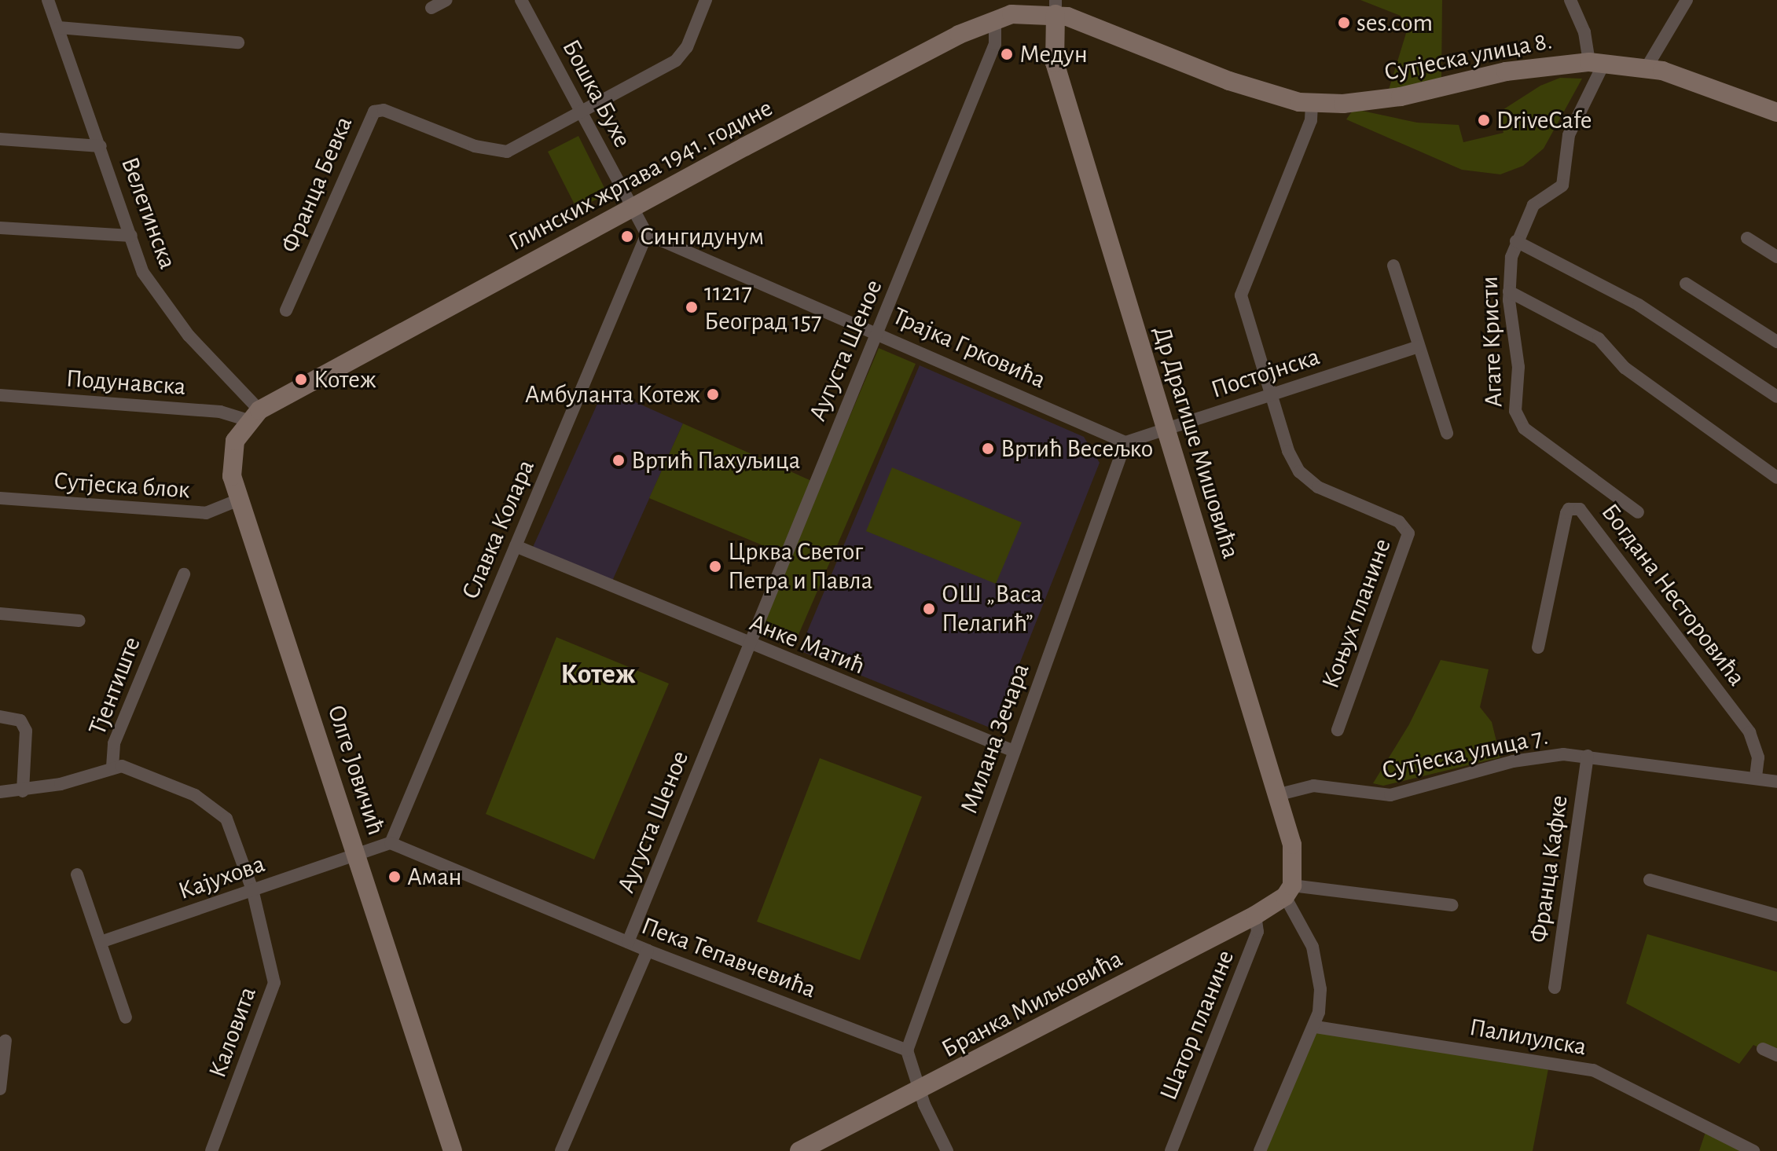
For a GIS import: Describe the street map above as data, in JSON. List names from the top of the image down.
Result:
{
  "streets": {
    "street": [
      "Сутјеска улица 8.",
      "Бошка Бухе",
      "Глинских жртава 1941. године",
      "Франца Бевка",
      "Велетинска",
      "Агате Кристи",
      "Трајка Грковића",
      "Аугуста Шеное",
      "Постојнска",
      "Подунавска",
      "Др Драгише Мишовића",
      "Сутјеска блок",
      "Славка Колара",
      "Богдана Несторовића",
      "Коњух планине",
      "Анке Матић",
      "Тјентиште",
      "Милана Зечара",
      "Сутјеска улица 7.",
      "Олге Јовичић",
      "Франца Кафке",
      "Кајухова",
      "Пека Тепавчевића",
      "Бранка Миљковића",
      "Шатор планине",
      "Каловита",
      "Палилулска"
    ]
  },
  "crossings": [
    ["Сутјеска улица 8.", "Глинских жртава 1941. године"],
    ["Сутјеска улица 8.", "Агате Кристи"],
    ["Сутјеска улица 8.", "Др Драгише Мишовића"],
    ["Бошка Бухе", "Глинских жртава 1941. године"],
    ["Бошка Бухе", "Франца Бевка"],
    ["Глинских жртава 1941. године", "Велетинска"],
    ["Глинских жртава 1941. године", "Аугуста Шеное"],
    ["Глинских жртава 1941. године", "Подунавска"],
    ["Глинских жртава 1941. године", "Др Драгише Мишовића"],
    ["Глинских жртава 1941. године", "Олге Јовичић"],
    ["Велетинска", "Подунавска"],
    ["Велетинска", "Олге Јовичић"],
    ["Трајка Грковића", "Аугуста Шеное"],
    ["Трајка Грковића", "Постојнска"],
    ["Трајка Грковића", "Славка Колара"],
    ["Трајка Грковића", "Милана Зечара"],
    ["Аугуста Шеное", "Анке Матић"],
    ["Аугуста Шеное", "Пека Тепавчевића"],
    ["Постојнска", "Др Драгише Мишовића"],
    ["Постојнска", "Коњух планине"],
    ["Постојнска", "Милана Зечара"],
    ["Подунавска", "Олге Јовичић"],
    ["Др Драгише Мишовића", "Сутјеска улица 7."],
    ["Др Драгише Мишовића", "Бранка Миљковића"],
    ["Сутјеска блок", "Олге Јовичић"],
    ["Славка Колара", "Анке Матић"],
    ["Славка Колара", "Пека Тепавчевића"],
    ["Богдана Несторовића", "Сутјеска улица 7."],
    ["Анке Матић", "Милана Зечара"],
    ["Тјентиште", "Кајухова"],
    ["Тјентиште", "Каловита"],
    ["Милана Зечара", "Пека Тепавчевића"],
    ["Сутјеска улица 7.", "Франца Кафке"],
    ["Олге Јовичић", "Кајухова"],
    ["Кајухова", "Каловита"],
    ["Бранка Миљковића", "Шатор планине"]
  ],
  "districts": ["Котеж"],
  "places": [
    "ses.com",
    "Медун",
    "DriveCafe",
    "Сингидунум",
    "11217 Београд 157",
    "Котеж",
    "Амбуланта Котеж",
    "Вртић Весељко",
    "Вртић Пахуљица",
    "Црква Светог Петра и Павла",
    "ОШ „Васа Пелагић”",
    "Аман"
  ]
}
